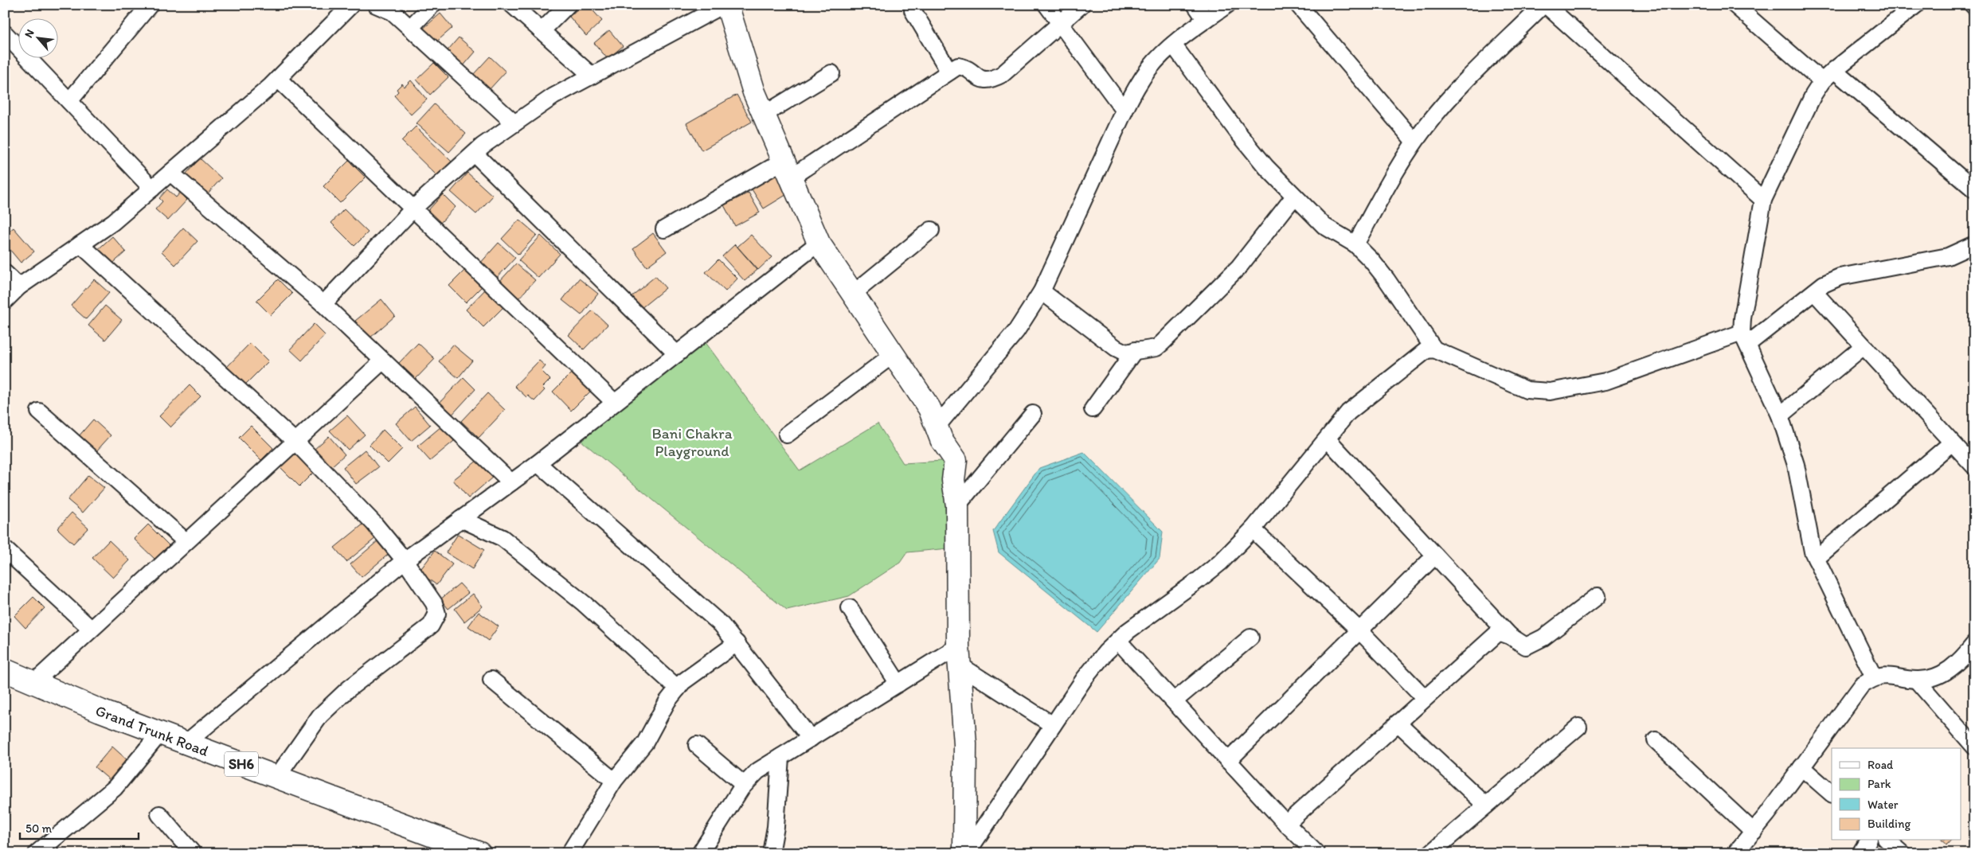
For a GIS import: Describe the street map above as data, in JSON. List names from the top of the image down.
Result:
{
  "streets": {
    "street": ["Grand Trunk Road", "SH6"]
  },
  "parks": ["Bani Chakra Playground"],
  "legend": [
    "Road",
    "Park",
    "Water",
    "Building"
  ],
  "scale_bar": "50 m",
  "north": "top left"
}
